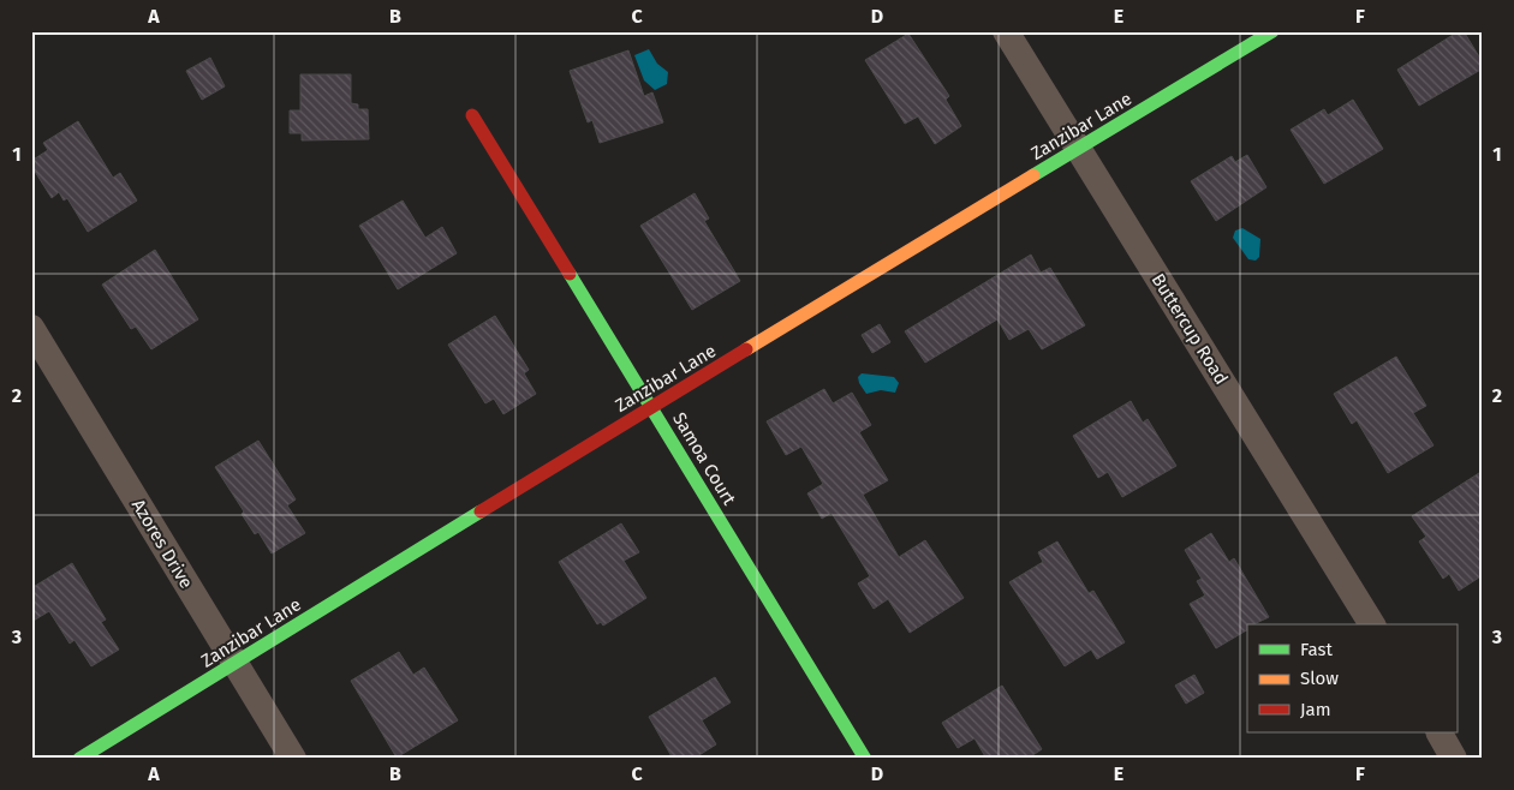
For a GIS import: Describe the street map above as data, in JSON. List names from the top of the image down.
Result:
{
  "streets": {
    "street": [
      "Zanzibar Lane",
      "Buttercup Road",
      "Samoa Court",
      "Azores Drive"
    ]
  },
  "crossings": [
    ["Zanzibar Lane", "Buttercup Road"],
    ["Zanzibar Lane", "Samoa Court"],
    ["Zanzibar Lane", "Azores Drive"]
  ],
  "legend": ["Fast", "Slow", "Jam"],
  "grid": {
    "columns": [
      "A",
      "B",
      "C",
      "D",
      "E",
      "F"
    ],
    "rows": ["1", "2", "3"]
  }
}
